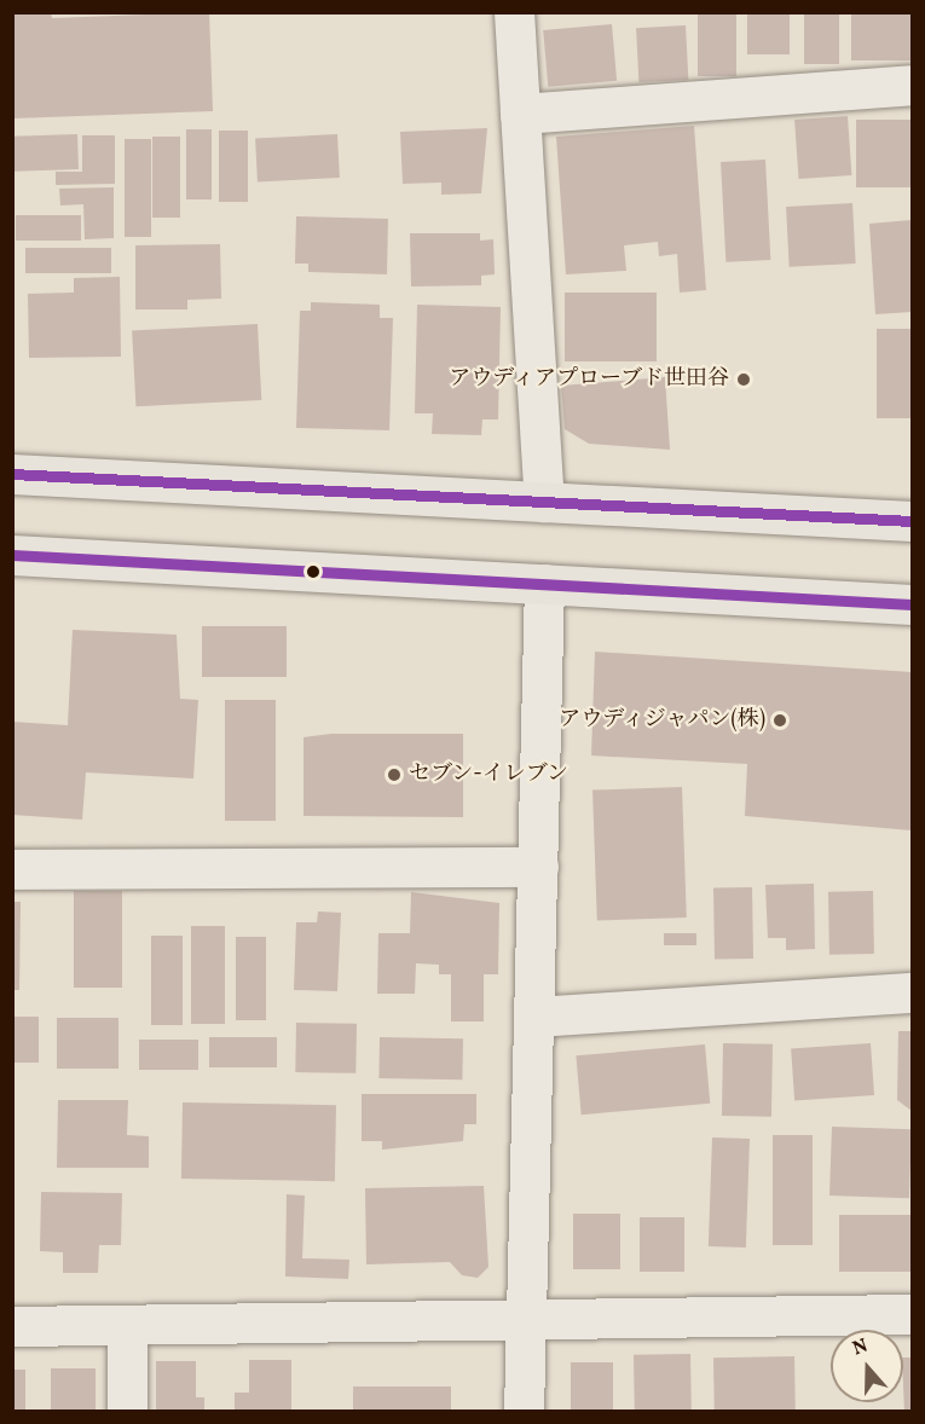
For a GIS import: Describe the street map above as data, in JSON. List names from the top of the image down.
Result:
{
  "places": ["アウディアプローブド世田谷", "アウディジャパン(株)", "セブン-イレブン"],
  "north": "top"
}
